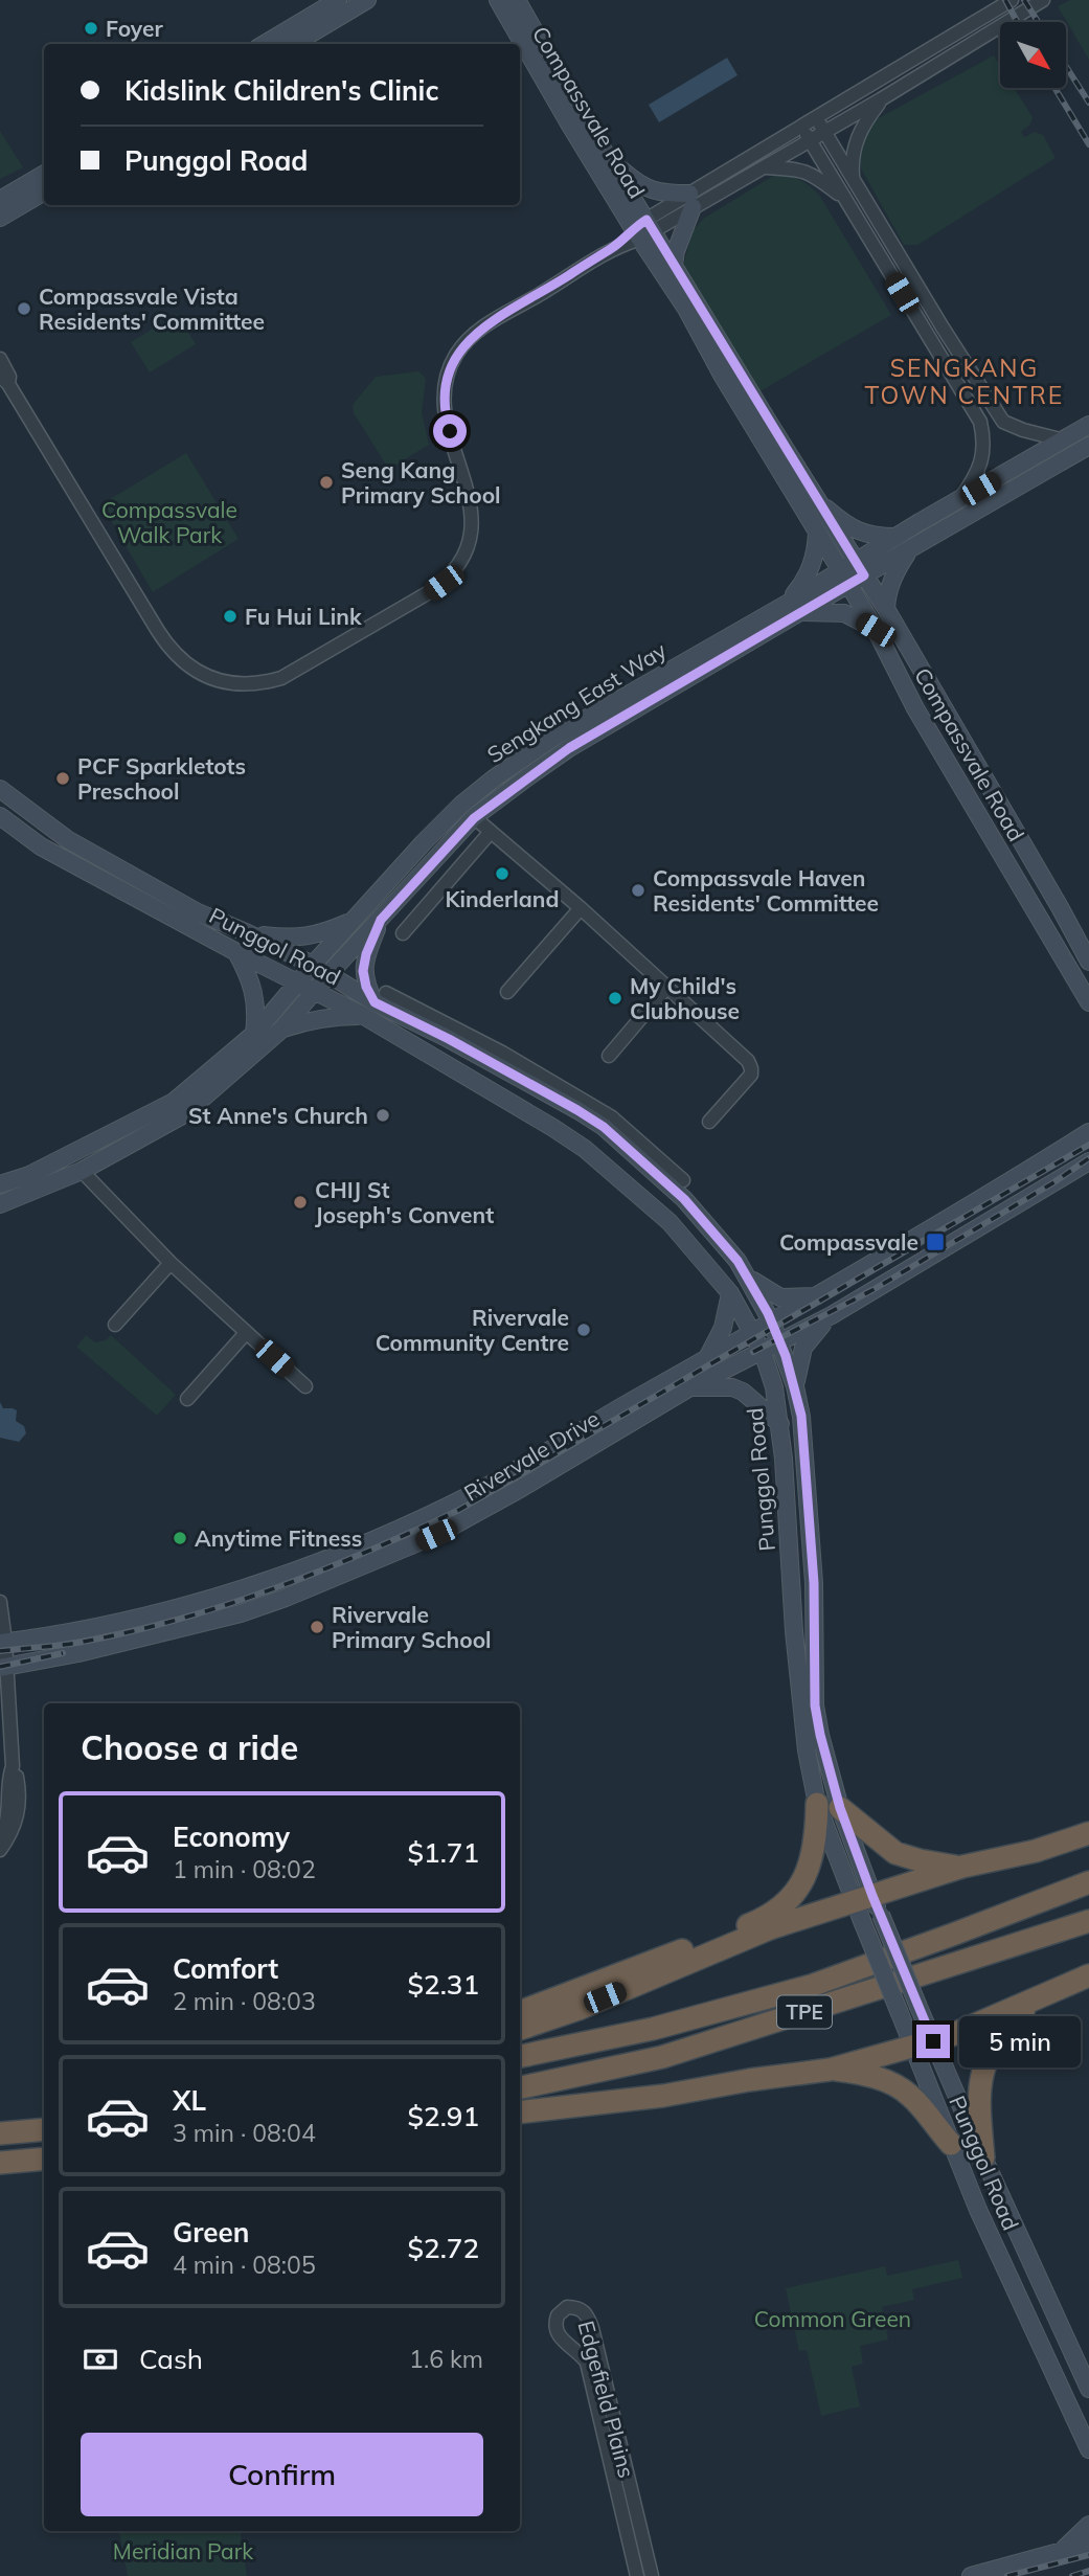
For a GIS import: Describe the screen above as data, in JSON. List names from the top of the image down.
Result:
{
  "streets": {
    "highway": ["TPE"],
    "main road": [
      "Compassvale Road",
      "Sengkang East Way",
      "Punggol Road",
      "Rivervale Drive"
    ],
    "street": ["Edgefield Plains"]
  },
  "crossings": [
    ["Compassvale Road", "Sengkang East Way"],
    ["Sengkang East Way", "Punggol Road"],
    ["Punggol Road", "Rivervale Drive"]
  ],
  "districts": ["SENGKANG TOWN CENTRE"],
  "parks": ["Compassvale Walk Park", "Common Green", "Meridian Park"],
  "places": {
    "other": [
      "Foyer",
      "Compassvale Vista Residents' Committee",
      "Seng Kang Primary School",
      "Fu Hui Link",
      "PCF Sparkletots Preschool",
      "Kinderland",
      "Compassvale Haven Residents' Committee",
      "My Child's Clubhouse",
      "St Anne's Church",
      "CHIJ St Joseph's Convent",
      "Rivervale Community Centre",
      "Anytime Fitness",
      "Rivervale Primary School"
    ],
    "transit": ["Compassvale"]
  },
  "north": "bottom right",
  "page": {
    "banner": ["Kidslink Children's Clinic", "Punggol Road"],
    "heading": "Choose a ride",
    "list": [
      {
        "name": "Economy",
        "note": "1 min · 08:02",
        "value": "$1.71"
      },
      {
        "name": "Comfort",
        "note": "2 min · 08:03",
        "value": "$2.31"
      },
      {
        "name": "XL",
        "note": "3 min · 08:04",
        "value": "$2.91"
      },
      {
        "name": "Green",
        "note": "4 min · 08:05",
        "value": "$2.72"
      }
    ],
    "bubble": "5 min",
    "pay": ["Cash", "1.6 km"],
    "buttons": "Confirm"
  }
}
